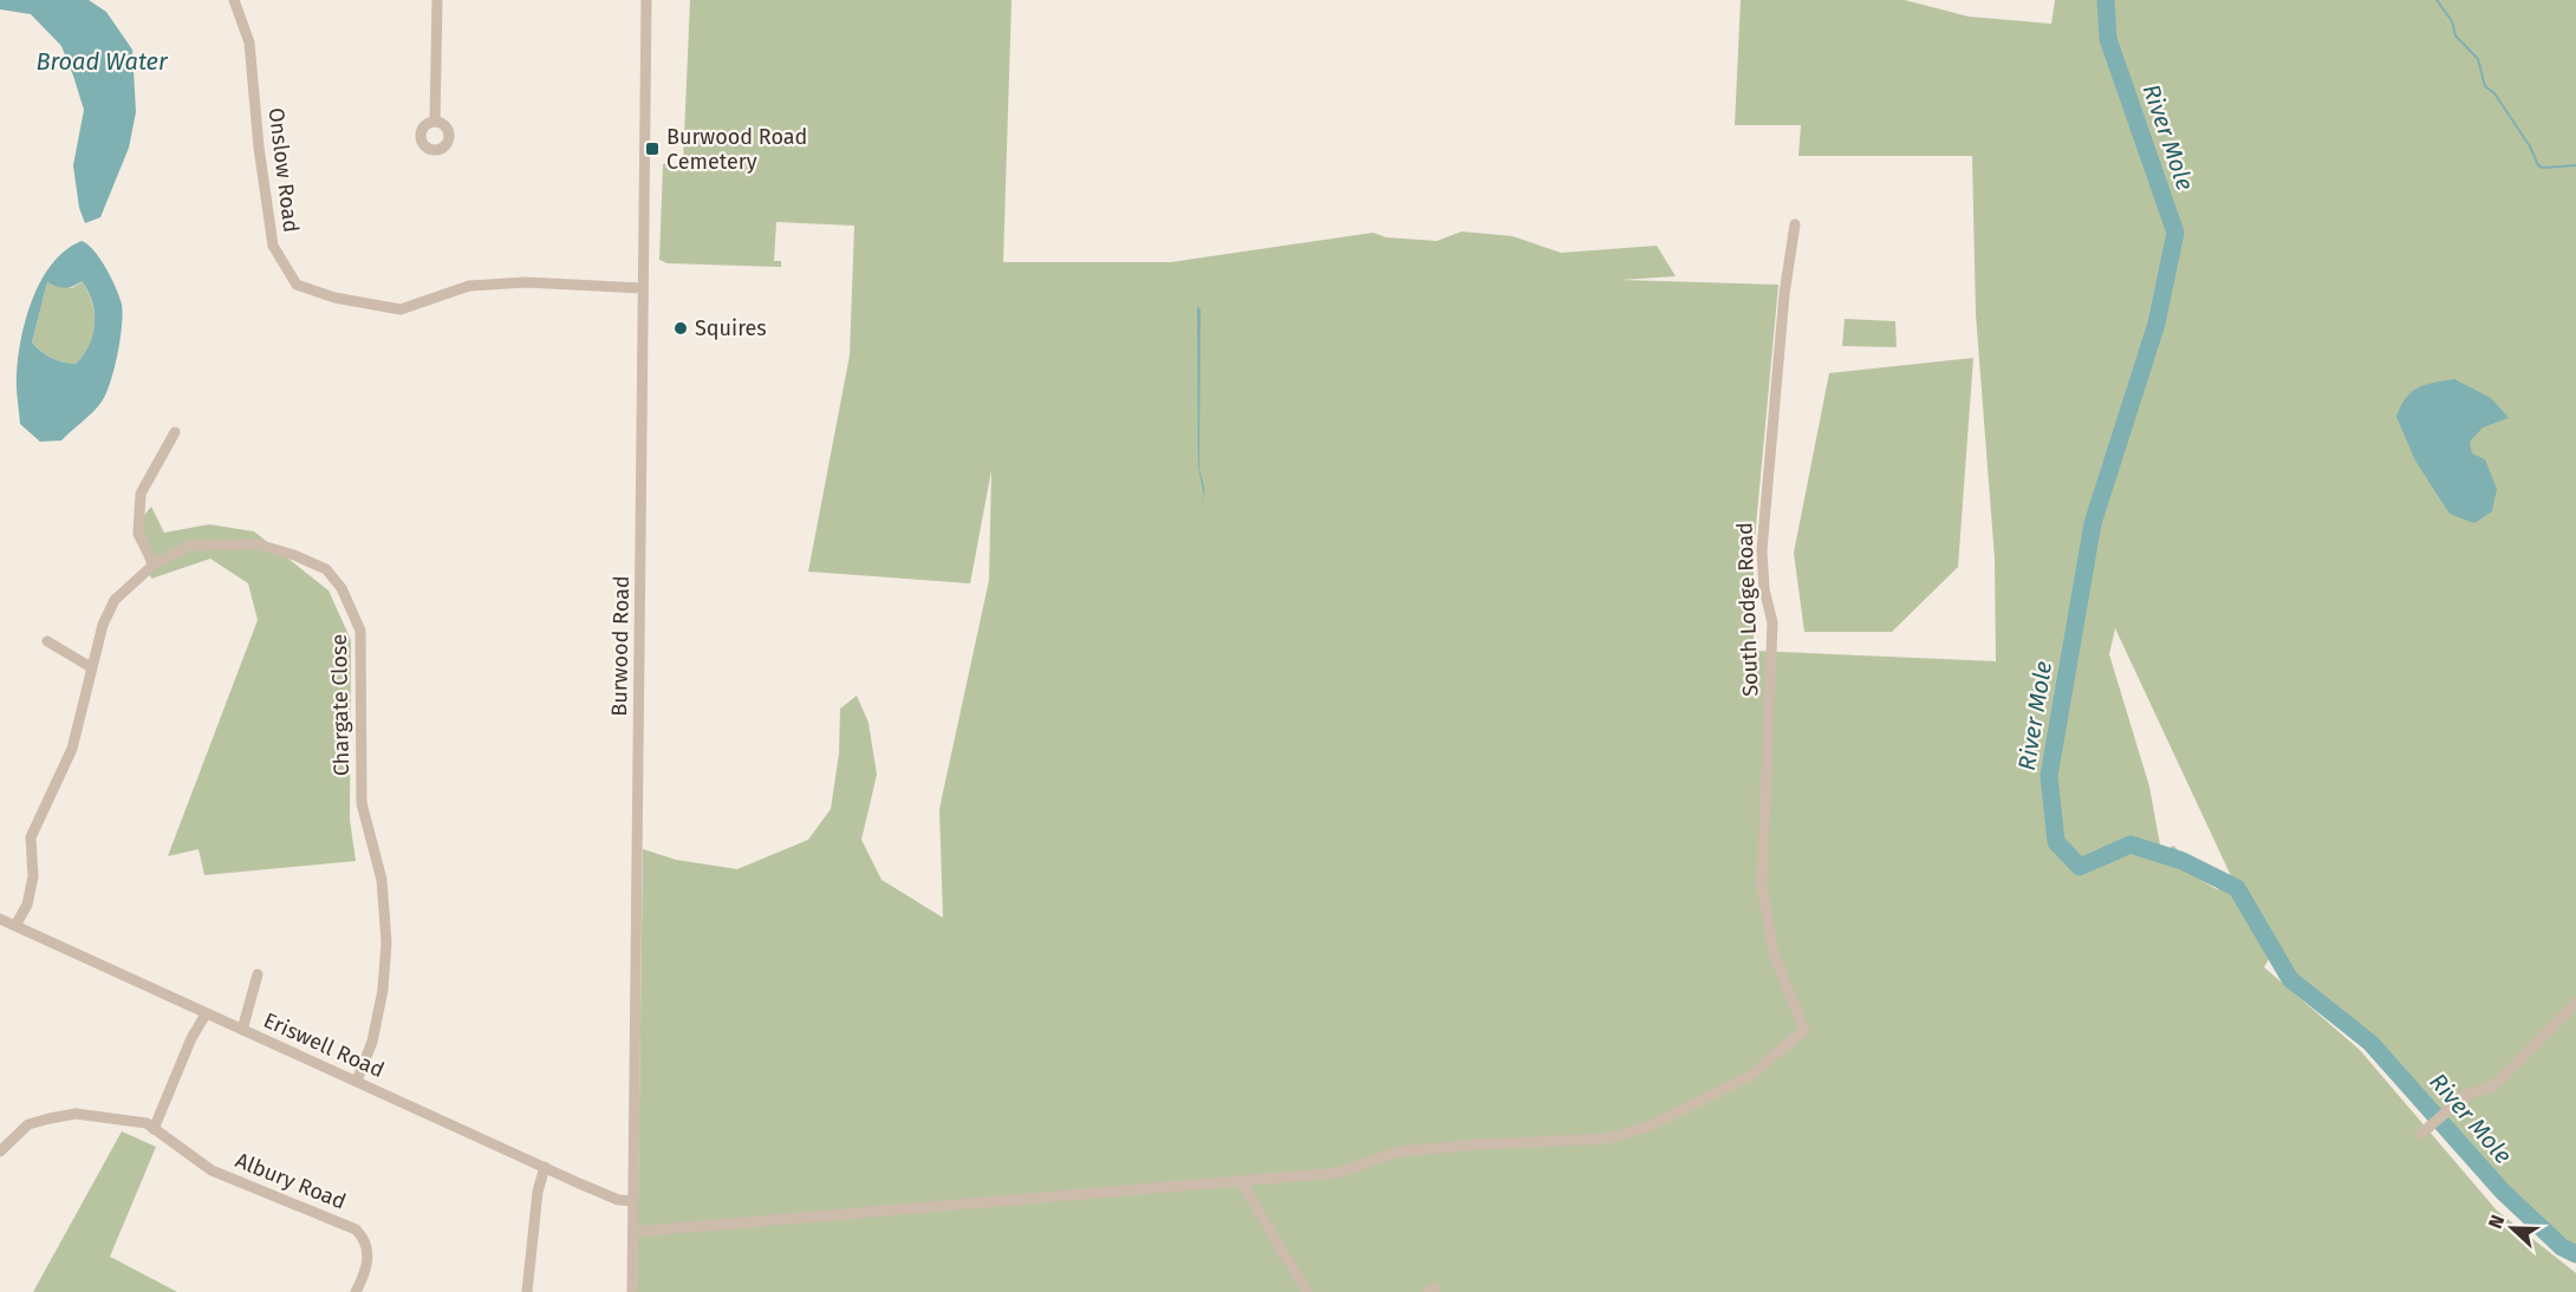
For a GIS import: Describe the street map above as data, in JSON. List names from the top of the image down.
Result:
{
  "streets": {
    "street": [
      "Onslow Road",
      "South Lodge Road",
      "Burwood Road",
      "Chargate Close",
      "Eriswell Road",
      "Albury Road"
    ]
  },
  "crossings": [
    ["Onslow Road", "Burwood Road"],
    ["Burwood Road", "Eriswell Road"],
    ["Chargate Close", "Eriswell Road"]
  ],
  "water": ["Broad Water", "River Mole"],
  "places": {
    "transit": ["Burwood Road Cemetery"],
    "other": ["Squires"]
  },
  "north": "left"
}
